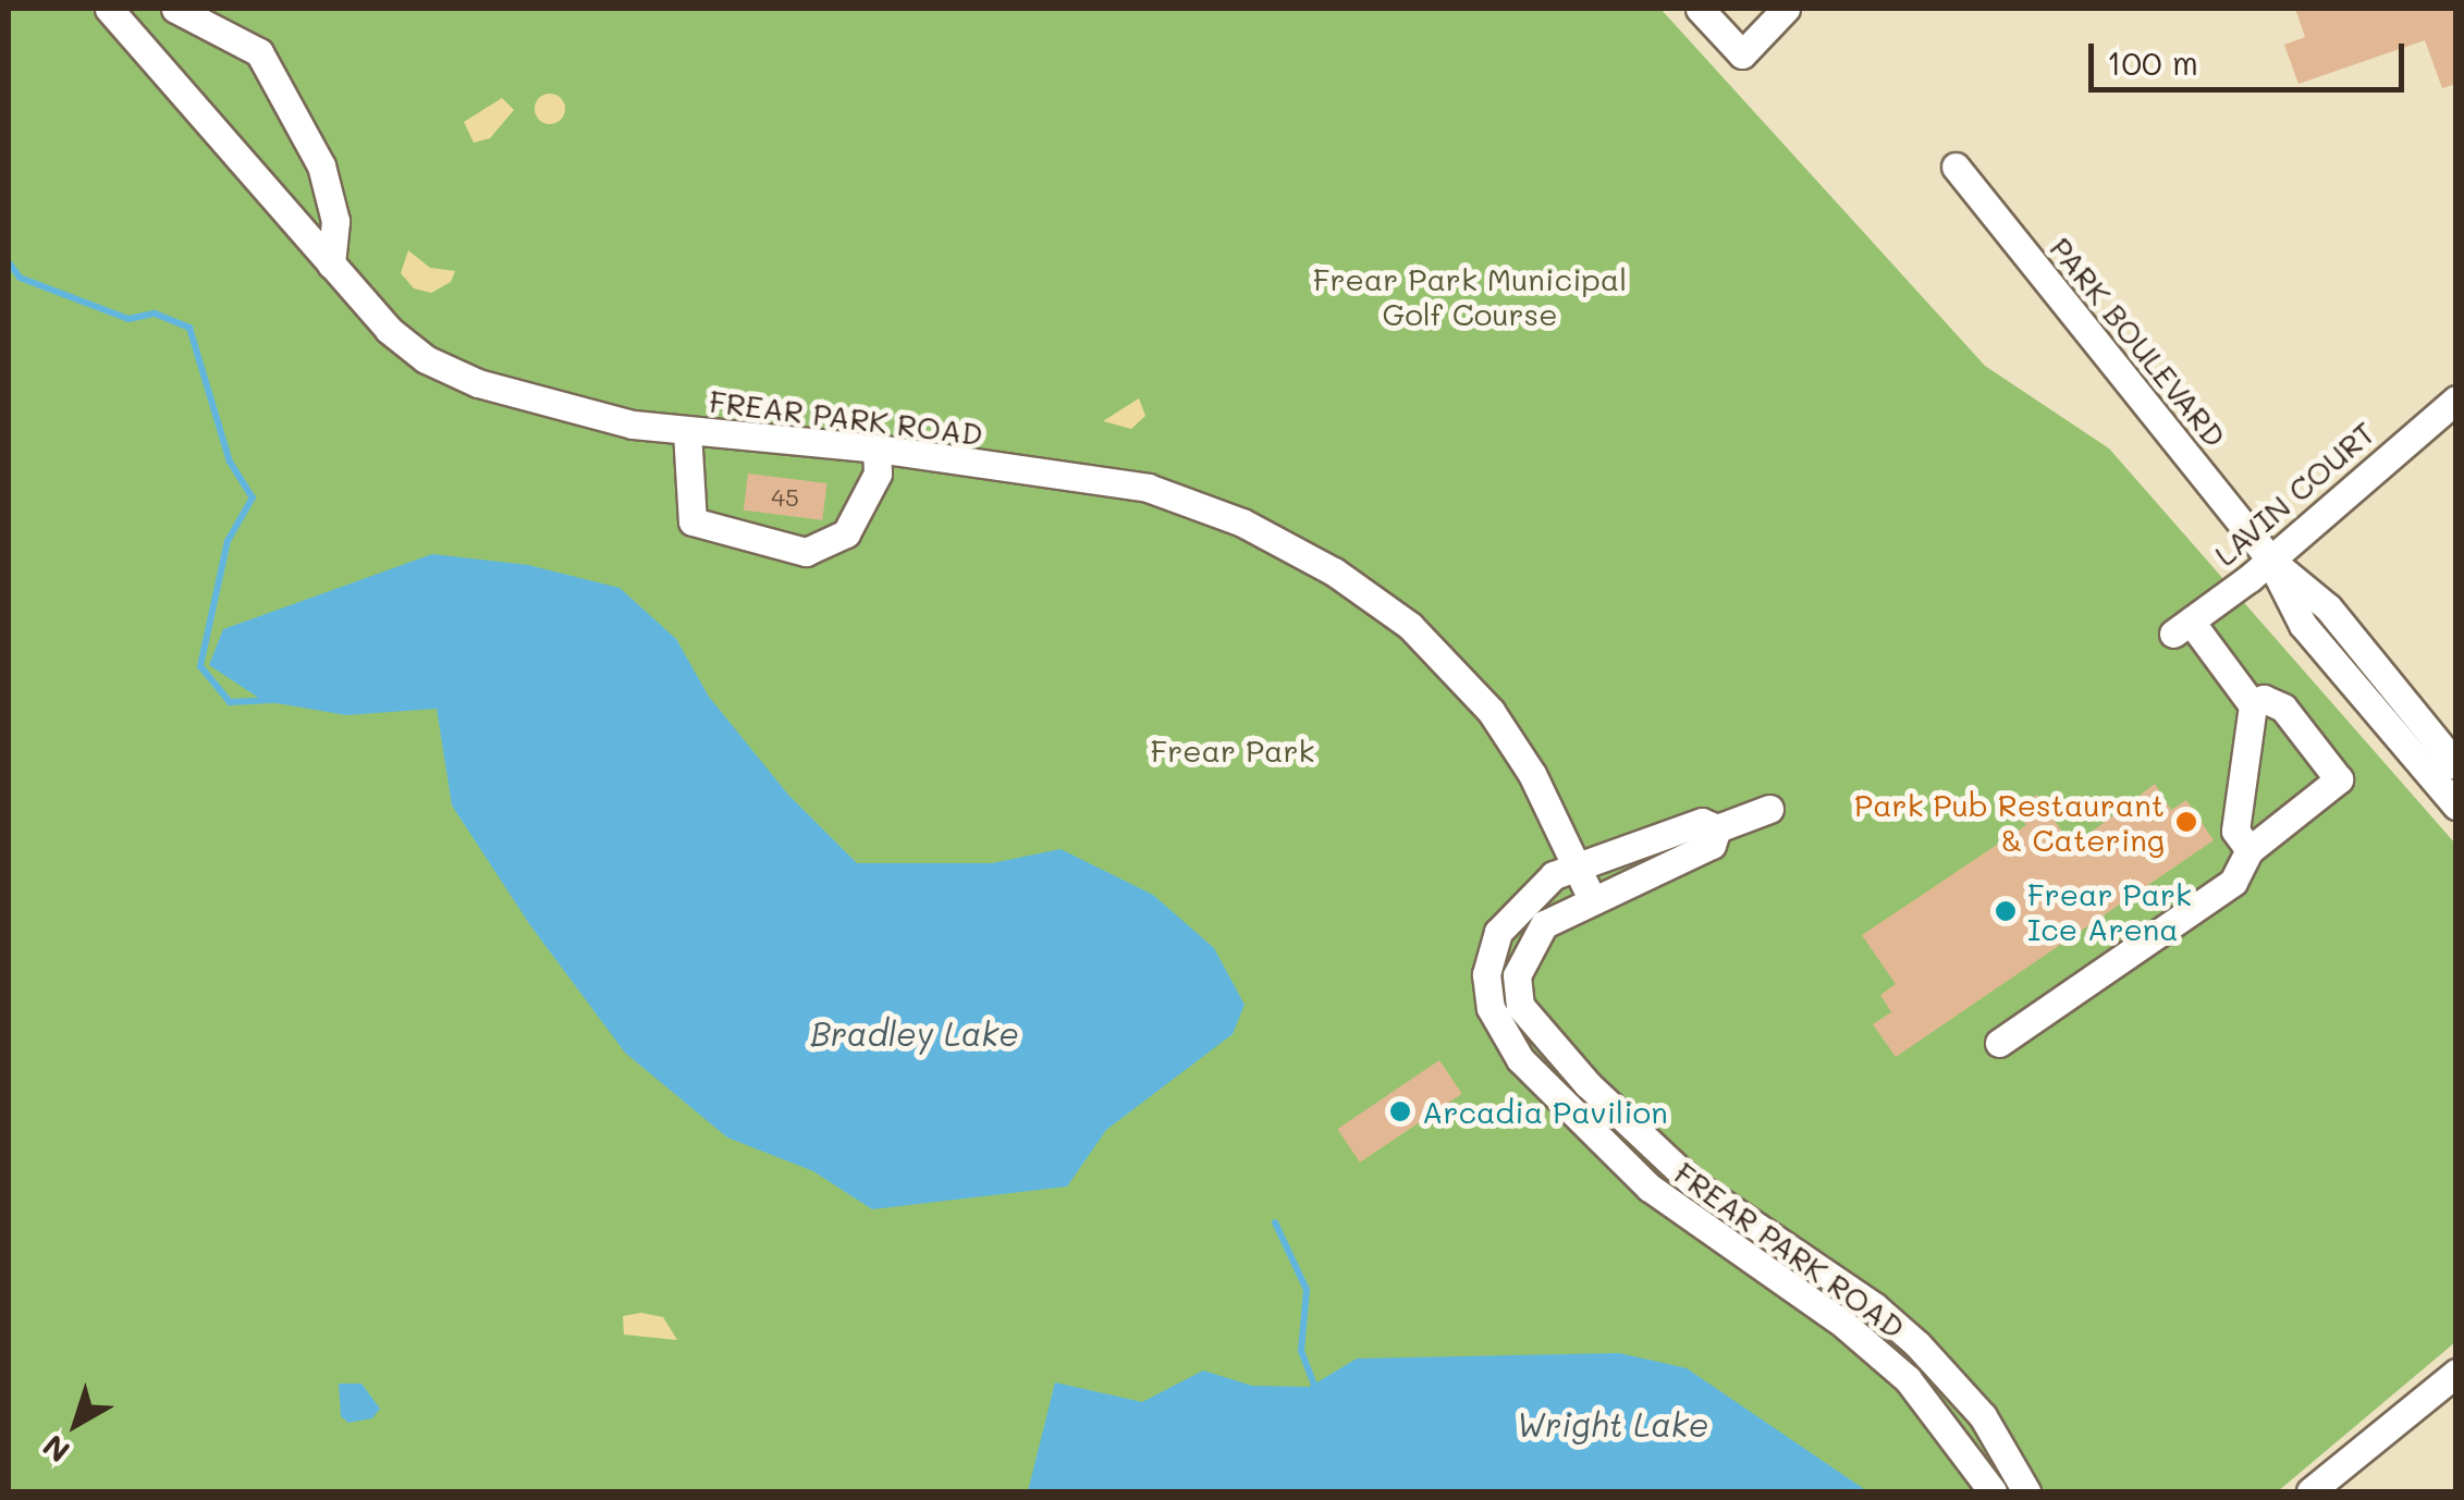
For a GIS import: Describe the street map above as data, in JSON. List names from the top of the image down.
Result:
{
  "streets": {
    "street": ["PARK BOULEVARD", "FREAR PARK ROAD", "LAVIN COURT"]
  },
  "crossings": [
    ["PARK BOULEVARD", "LAVIN COURT"]
  ],
  "water": ["Bradley Lake", "Wright Lake"],
  "parks": ["Frear Park Municipal Golf Course", "Frear Park"],
  "places": ["Park Pub Restaurant & Catering", "Frear Park Ice Arena", "Arcadia Pavilion"],
  "house_numbers": ["45"],
  "scale_bar": "100 m",
  "north": "bottom left"
}
